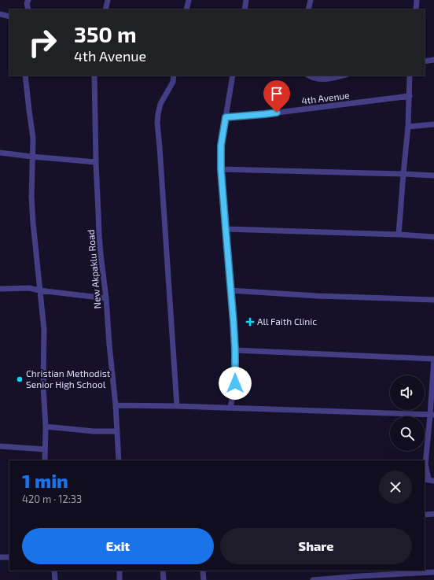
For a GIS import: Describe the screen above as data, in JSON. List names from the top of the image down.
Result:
{
  "streets": {
    "street": ["4th Avenue", "New Akpaklu Road"]
  },
  "places": {
    "health": ["All Faith Clinic"],
    "other": ["Christian Methodist Senior High School"]
  },
  "page": {
    "turn": ["350 m", "4th Avenue"],
    "heading": ["1 min", "420 m · 12:33"],
    "buttons": ["Exit", "Share"]
  }
}
